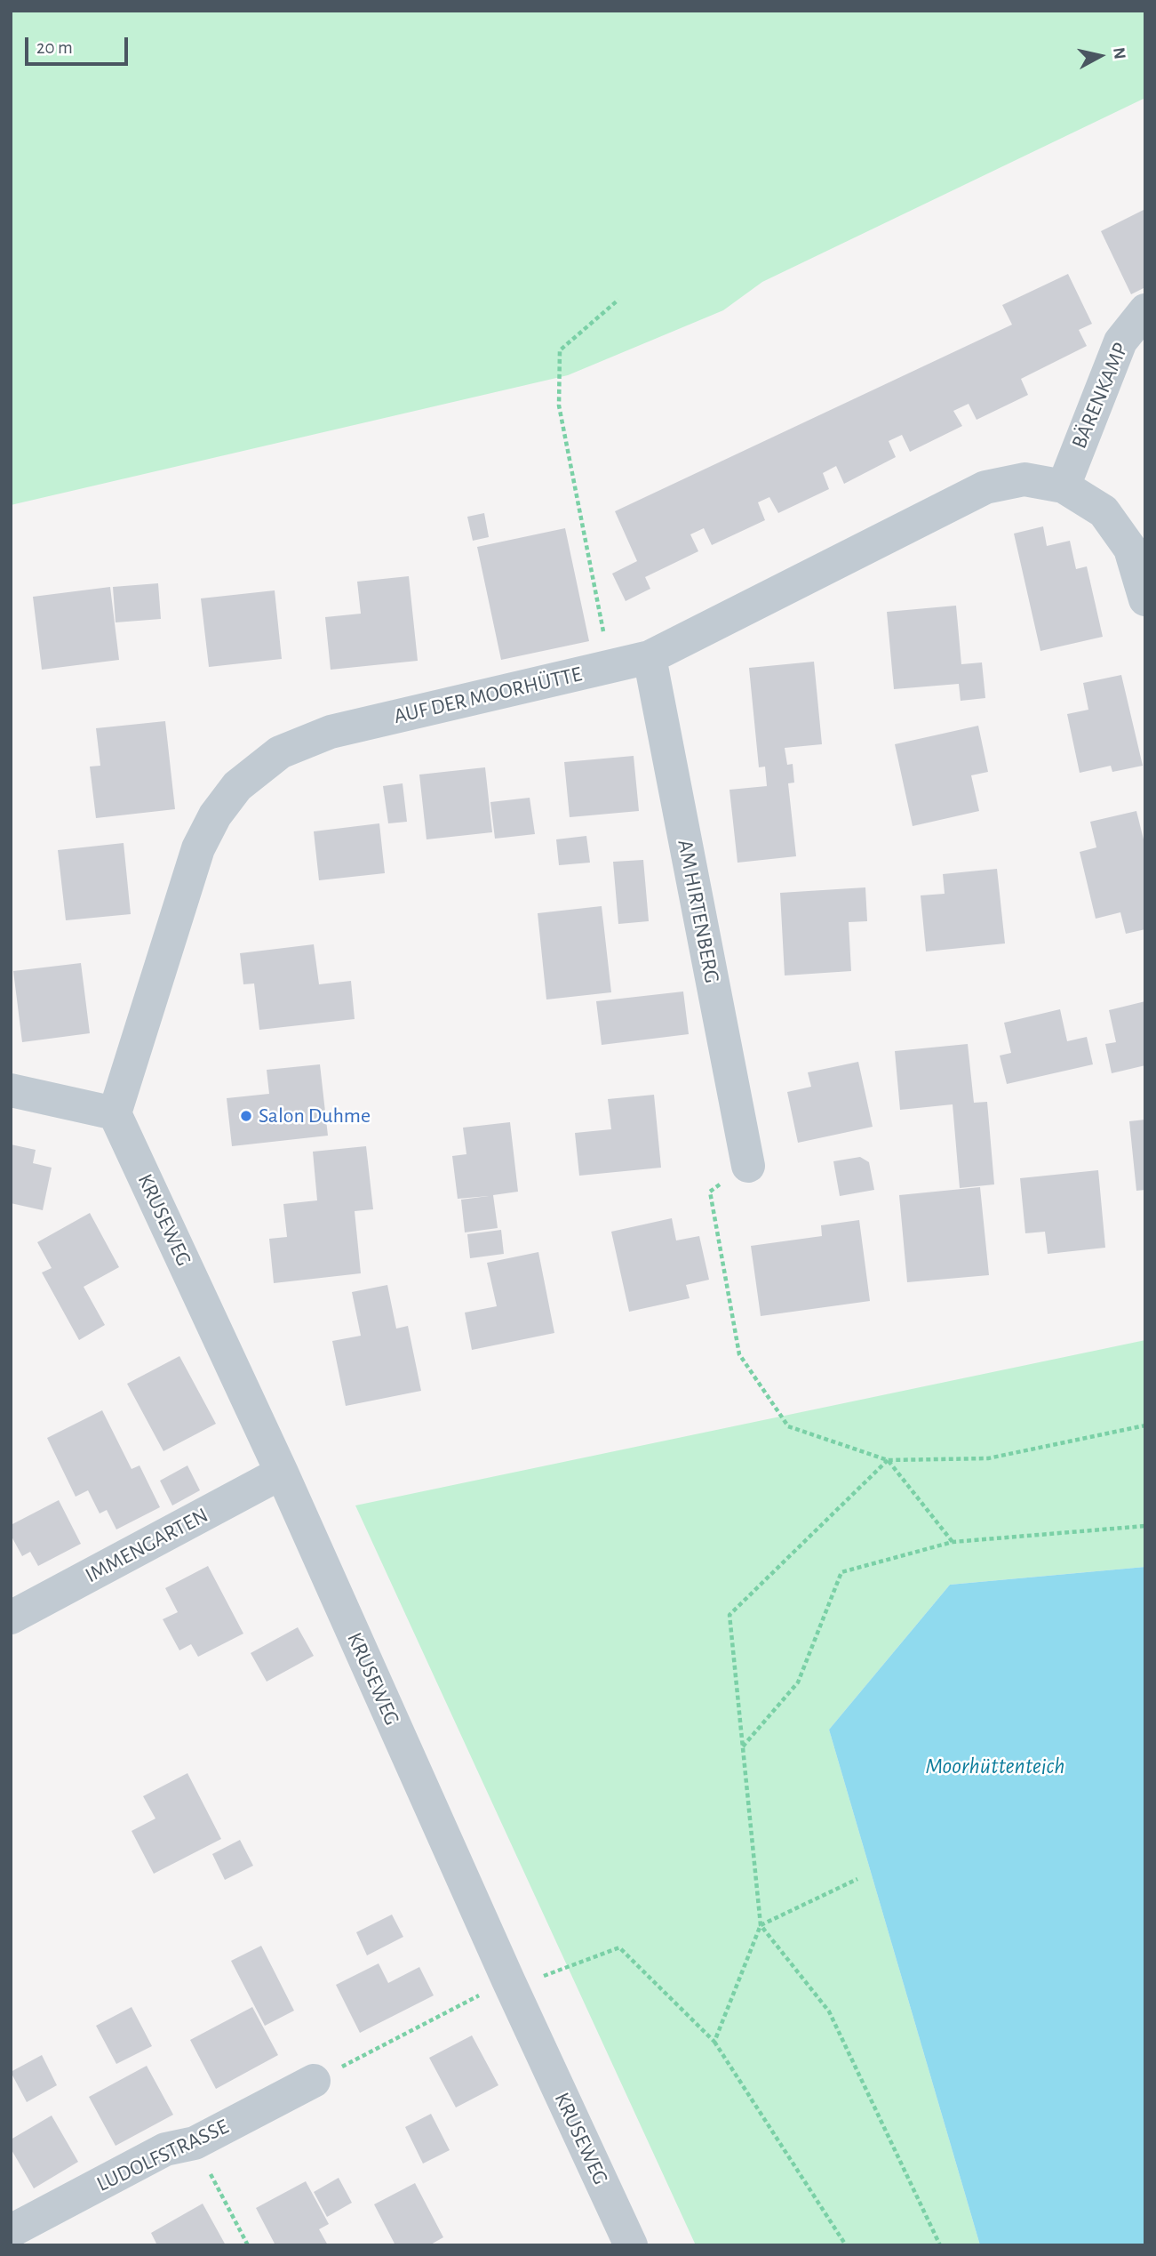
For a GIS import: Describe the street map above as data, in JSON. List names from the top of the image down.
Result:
{
  "streets": {
    "street": [
      "BÄRENKAMP",
      "AUF DER MOORHÜTTE",
      "AM HIRTENBERG",
      "KRUSEWEG",
      "IMMENGARTEN",
      "LUDOLFSTRASSE"
    ]
  },
  "crossings": [
    ["BÄRENKAMP", "AUF DER MOORHÜTTE"],
    ["AUF DER MOORHÜTTE", "AM HIRTENBERG"],
    ["AUF DER MOORHÜTTE", "KRUSEWEG"],
    ["KRUSEWEG", "IMMENGARTEN"]
  ],
  "water": ["Moorhüttenteich"],
  "places": ["Salon Duhme"],
  "scale_bar": "20 m",
  "north": "right"
}
